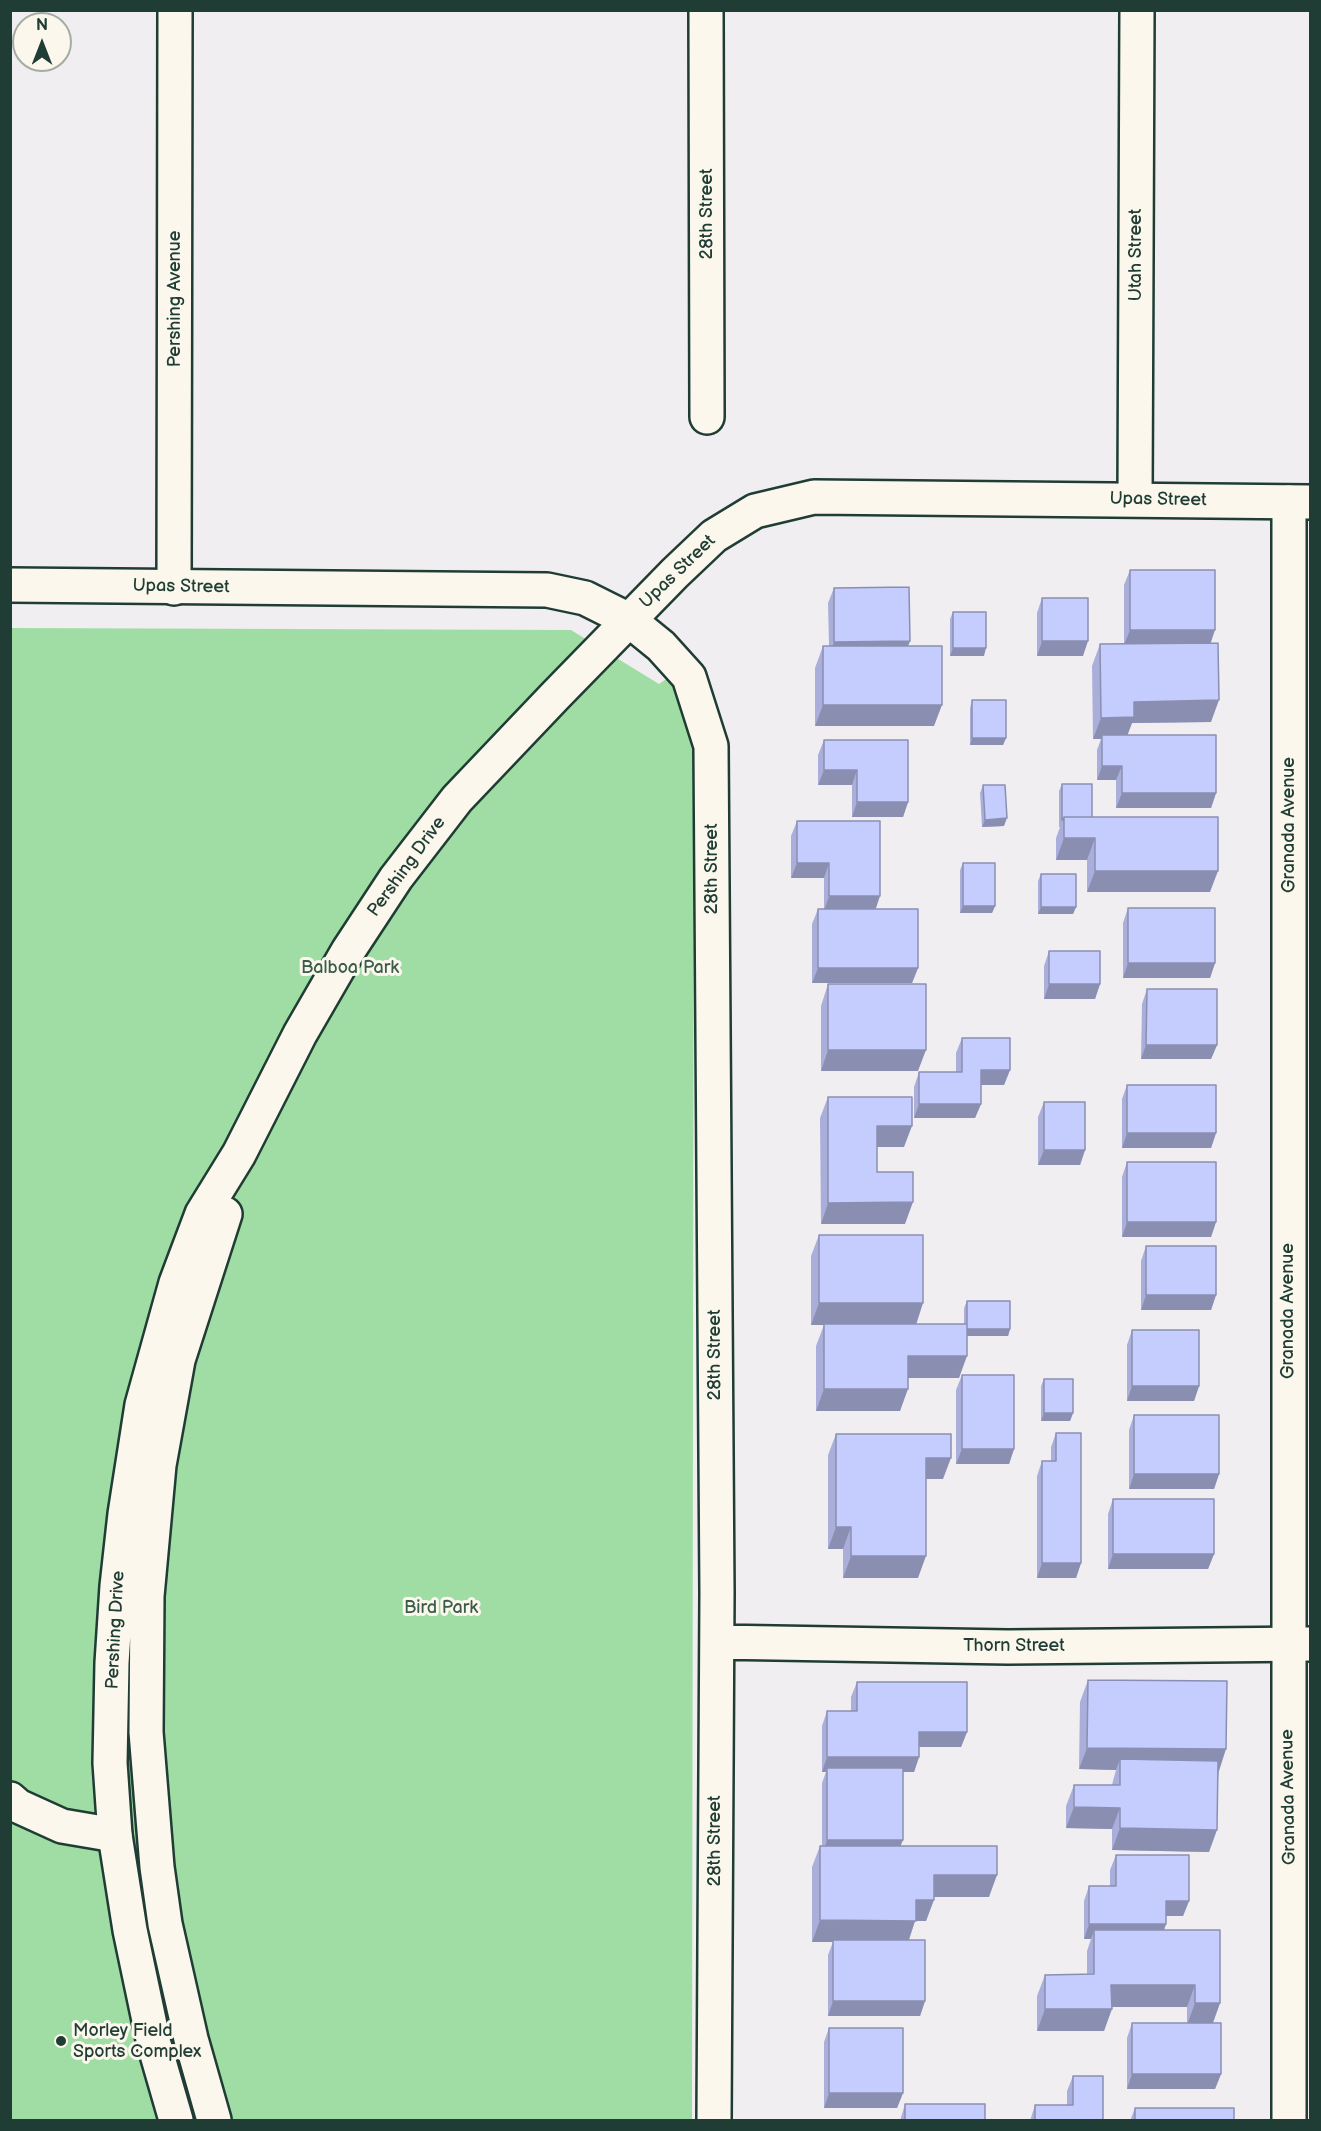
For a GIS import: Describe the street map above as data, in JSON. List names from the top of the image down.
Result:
{
  "streets": {
    "street": [
      "28th Street",
      "Utah Street",
      "Pershing Avenue",
      "Upas Street",
      "Granada Avenue",
      "Pershing Drive",
      "Thorn Street"
    ]
  },
  "crossings": [
    ["28th Street", "Upas Street"],
    ["28th Street", "Pershing Drive"],
    ["28th Street", "Thorn Street"],
    ["Utah Street", "Upas Street"],
    ["Pershing Avenue", "Upas Street"],
    ["Upas Street", "Granada Avenue"],
    ["Upas Street", "Pershing Drive"],
    ["Granada Avenue", "Thorn Street"]
  ],
  "parks": ["Balboa Park", "Bird Park"],
  "places": ["Morley Field Sports Complex"],
  "north": "top"
}
